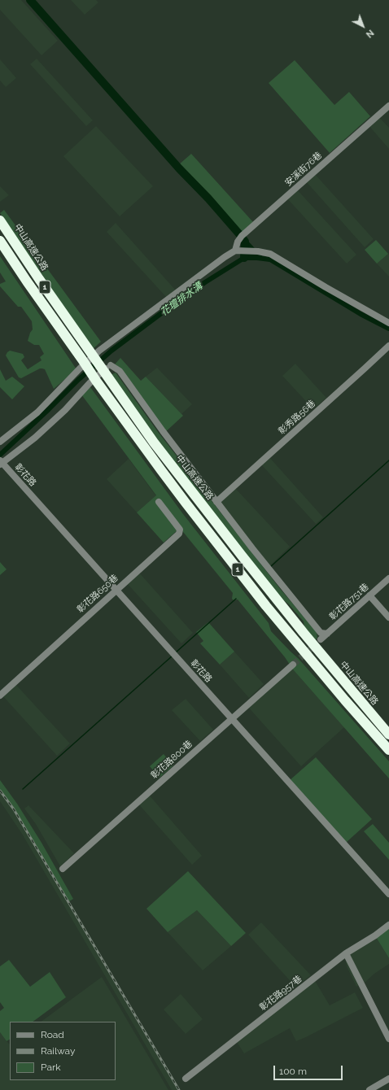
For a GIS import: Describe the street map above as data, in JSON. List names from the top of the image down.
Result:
{
  "streets": {
    "highway": ["中山高速公路", "1"],
    "street": [
      "安溪街76巷",
      "彰秀路56巷",
      "彰花路",
      "彰花路650巷",
      "彰花路751巷",
      "彰花路800巷",
      "彰花路957巷"
    ]
  },
  "crossings": [
    ["彰花路", "彰花路650巷"],
    ["彰花路", "彰花路800巷"]
  ],
  "water": ["花壇排水溝"],
  "legend": ["Road", "Railway", "Park"],
  "scale_bar": "100 m",
  "north": "bottom right"
}
